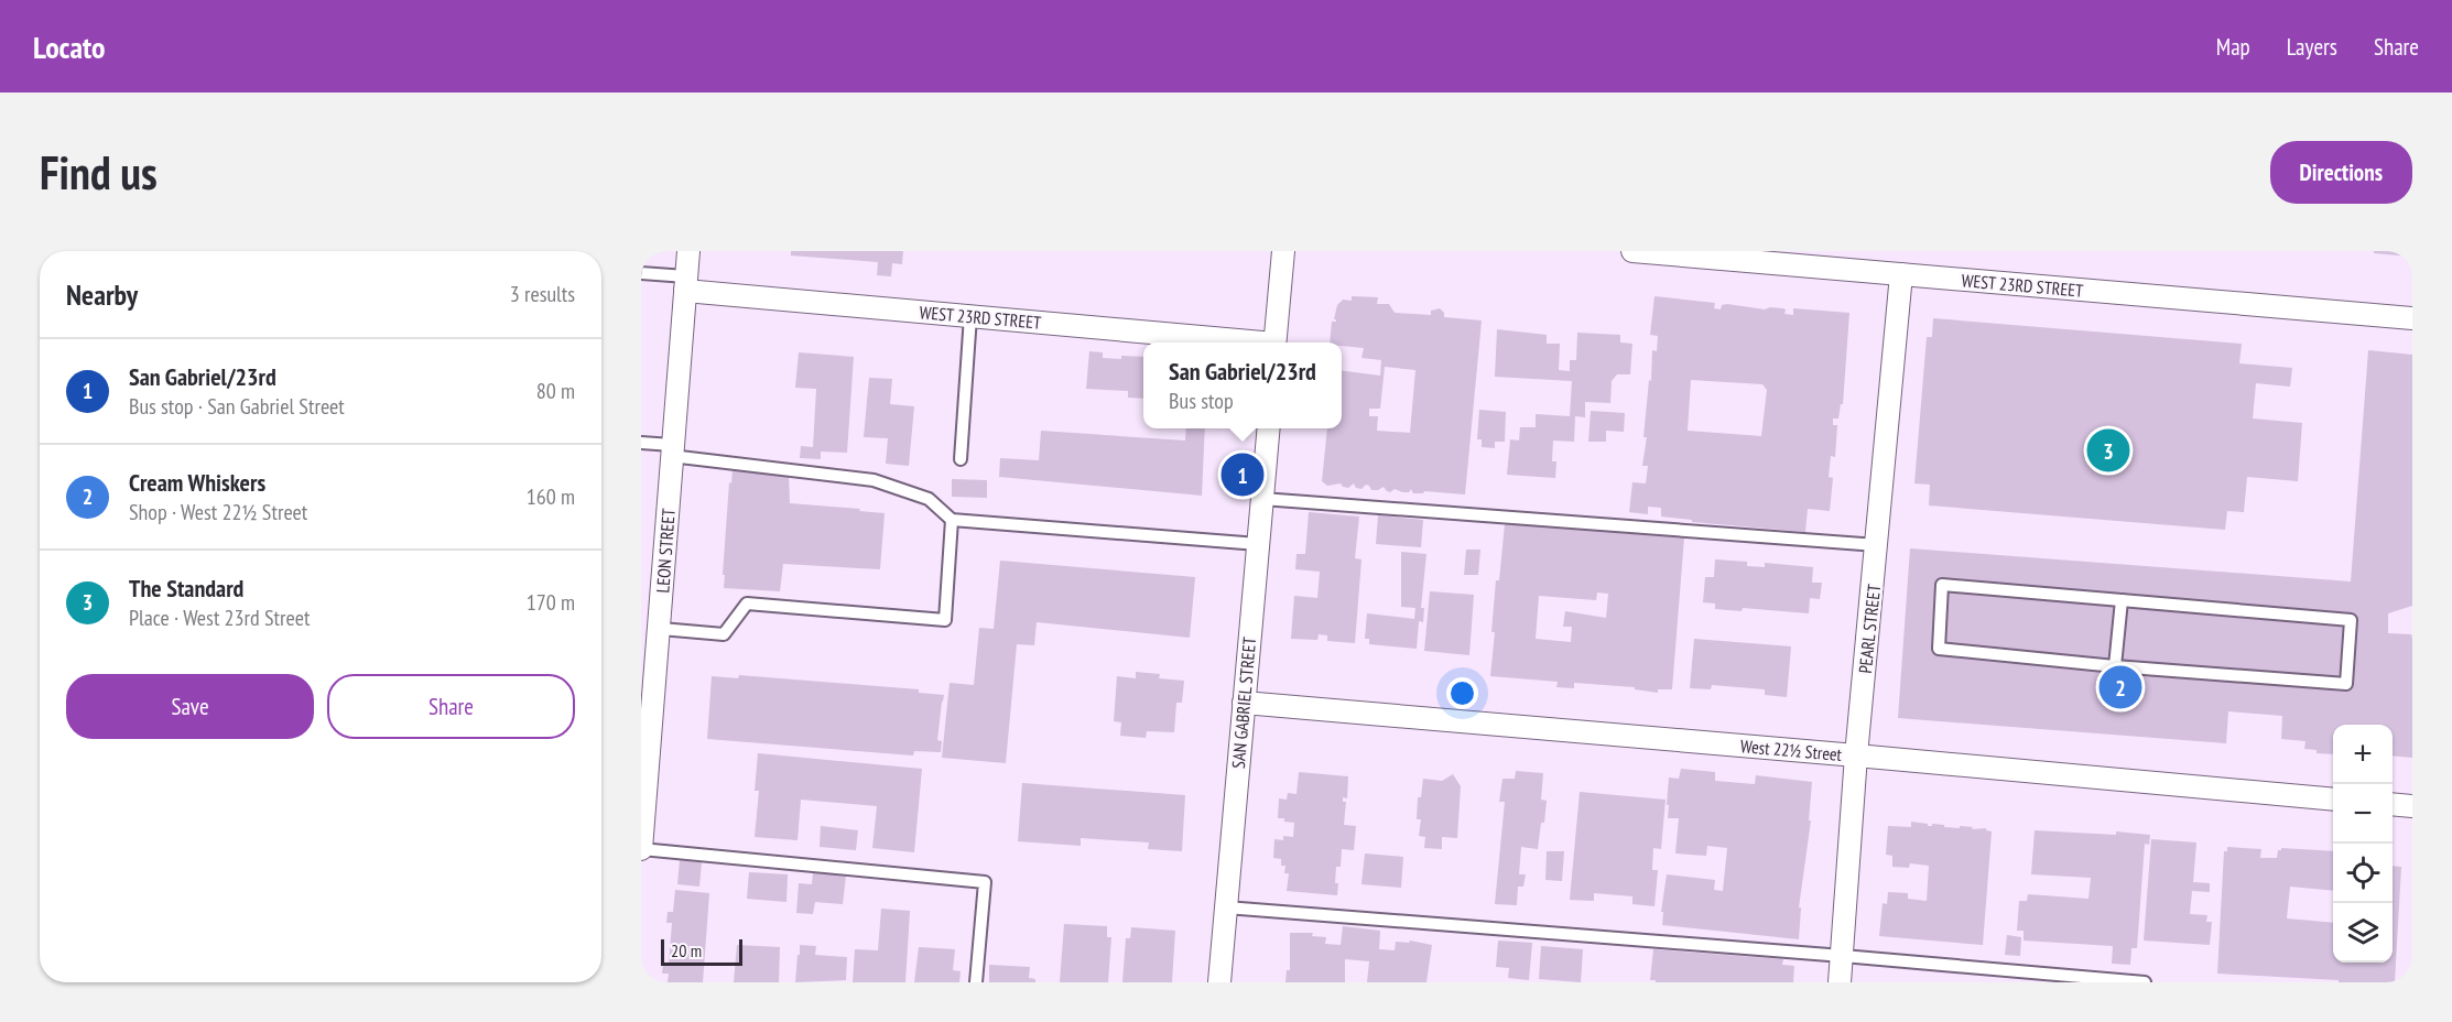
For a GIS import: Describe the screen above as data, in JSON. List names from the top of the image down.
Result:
{
  "streets": {
    "street": [
      "WEST 23RD STREET",
      "LEON STREET",
      "PEARL STREET",
      "SAN GABRIEL STREET",
      "West 22½ Street"
    ]
  },
  "crossings": [
    ["WEST 23RD STREET", "LEON STREET"],
    ["WEST 23RD STREET", "PEARL STREET"],
    ["PEARL STREET", "West 22½ Street"],
    ["SAN GABRIEL STREET", "West 22½ Street"]
  ],
  "scale_bar": "20 m",
  "page": {
    "header": "Locato",
    "nav": ["Map", "Layers", "Share"],
    "buttons": [
      "Directions",
      ["Save", "Share"]
    ],
    "title": "Find us",
    "heading": ["Nearby", "3 results"],
    "list": [
      {
        "mark": "1",
        "name": "San Gabriel/23rd",
        "note": "Bus stop · San Gabriel Street",
        "value": "80 m"
      },
      {
        "mark": "2",
        "name": "Cream Whiskers",
        "note": "Shop · West 22½ Street",
        "value": "160 m"
      },
      {
        "mark": "3",
        "name": "The Standard",
        "note": "Place · West 23rd Street",
        "value": "170 m"
      }
    ],
    "popup": ["San Gabriel/23rd", "Bus stop"],
    "pins": ["3", "1", "2"],
    "map_buttons": ["+", "−"],
    "scale": "20 m"
  }
}
